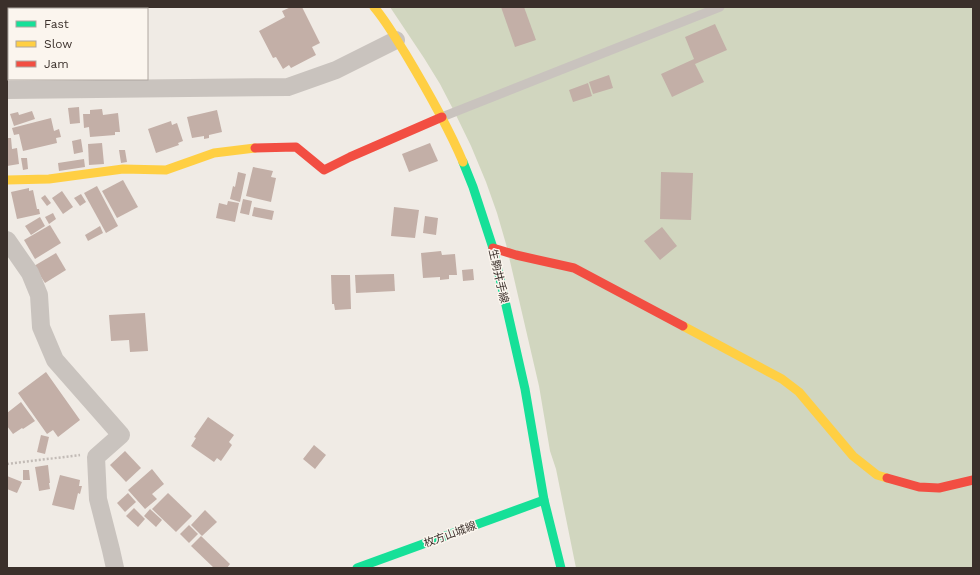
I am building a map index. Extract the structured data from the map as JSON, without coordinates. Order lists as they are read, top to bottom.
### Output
{
  "streets": {
    "street": ["生駒井手線", "枚方山城線"]
  },
  "crossings": [
    ["生駒井手線", "枚方山城線"]
  ],
  "legend": ["Fast", "Slow", "Jam"]
}
